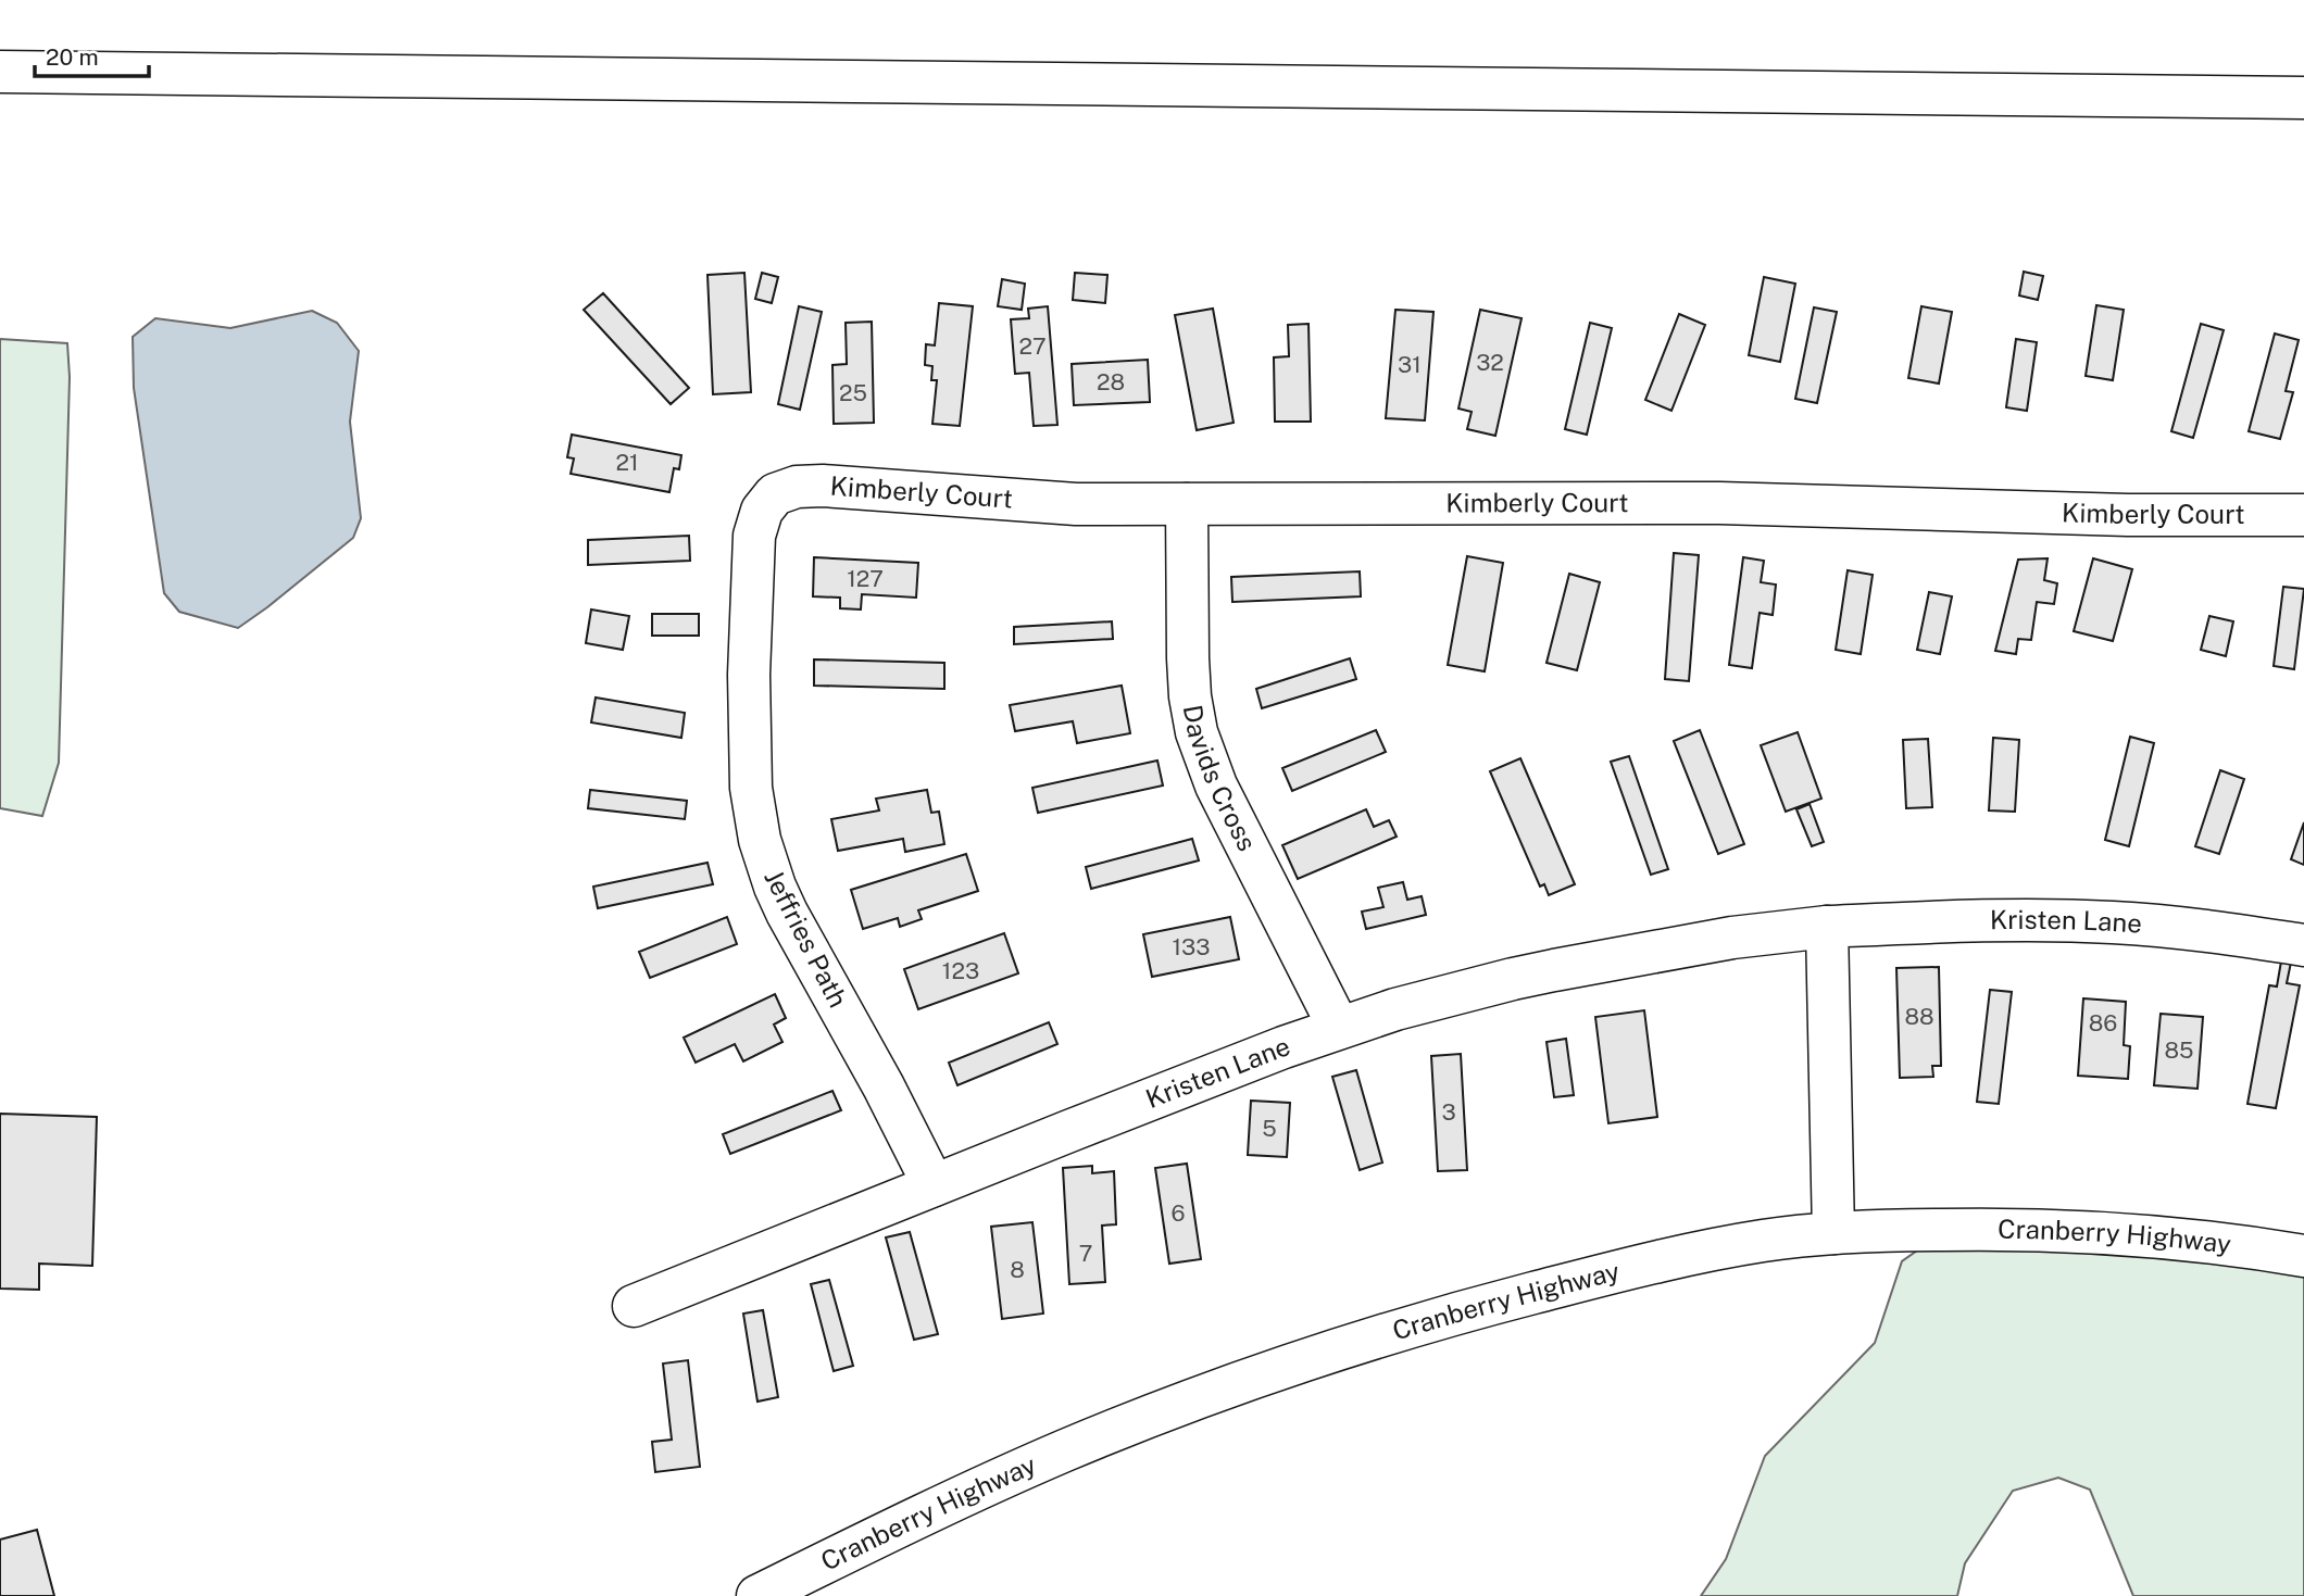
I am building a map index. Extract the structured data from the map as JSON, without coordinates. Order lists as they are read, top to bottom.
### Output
{
  "streets": {
    "main road": [
      "Kimberly Court",
      "Davids Cross",
      "Kristen Lane",
      "Jeffries Path",
      "Cranberry Highway"
    ]
  },
  "crossings": [
    ["Kimberly Court", "Davids Cross"],
    ["Kimberly Court", "Jeffries Path"],
    ["Davids Cross", "Kristen Lane"],
    ["Kristen Lane", "Jeffries Path"]
  ],
  "house_numbers": [
    "27",
    "32",
    "31",
    "28",
    "25",
    "21",
    "127",
    "133",
    "123",
    "88",
    "86",
    "85",
    "3",
    "5",
    "6",
    "7",
    "8"
  ],
  "scale_bar": "20 m"
}
